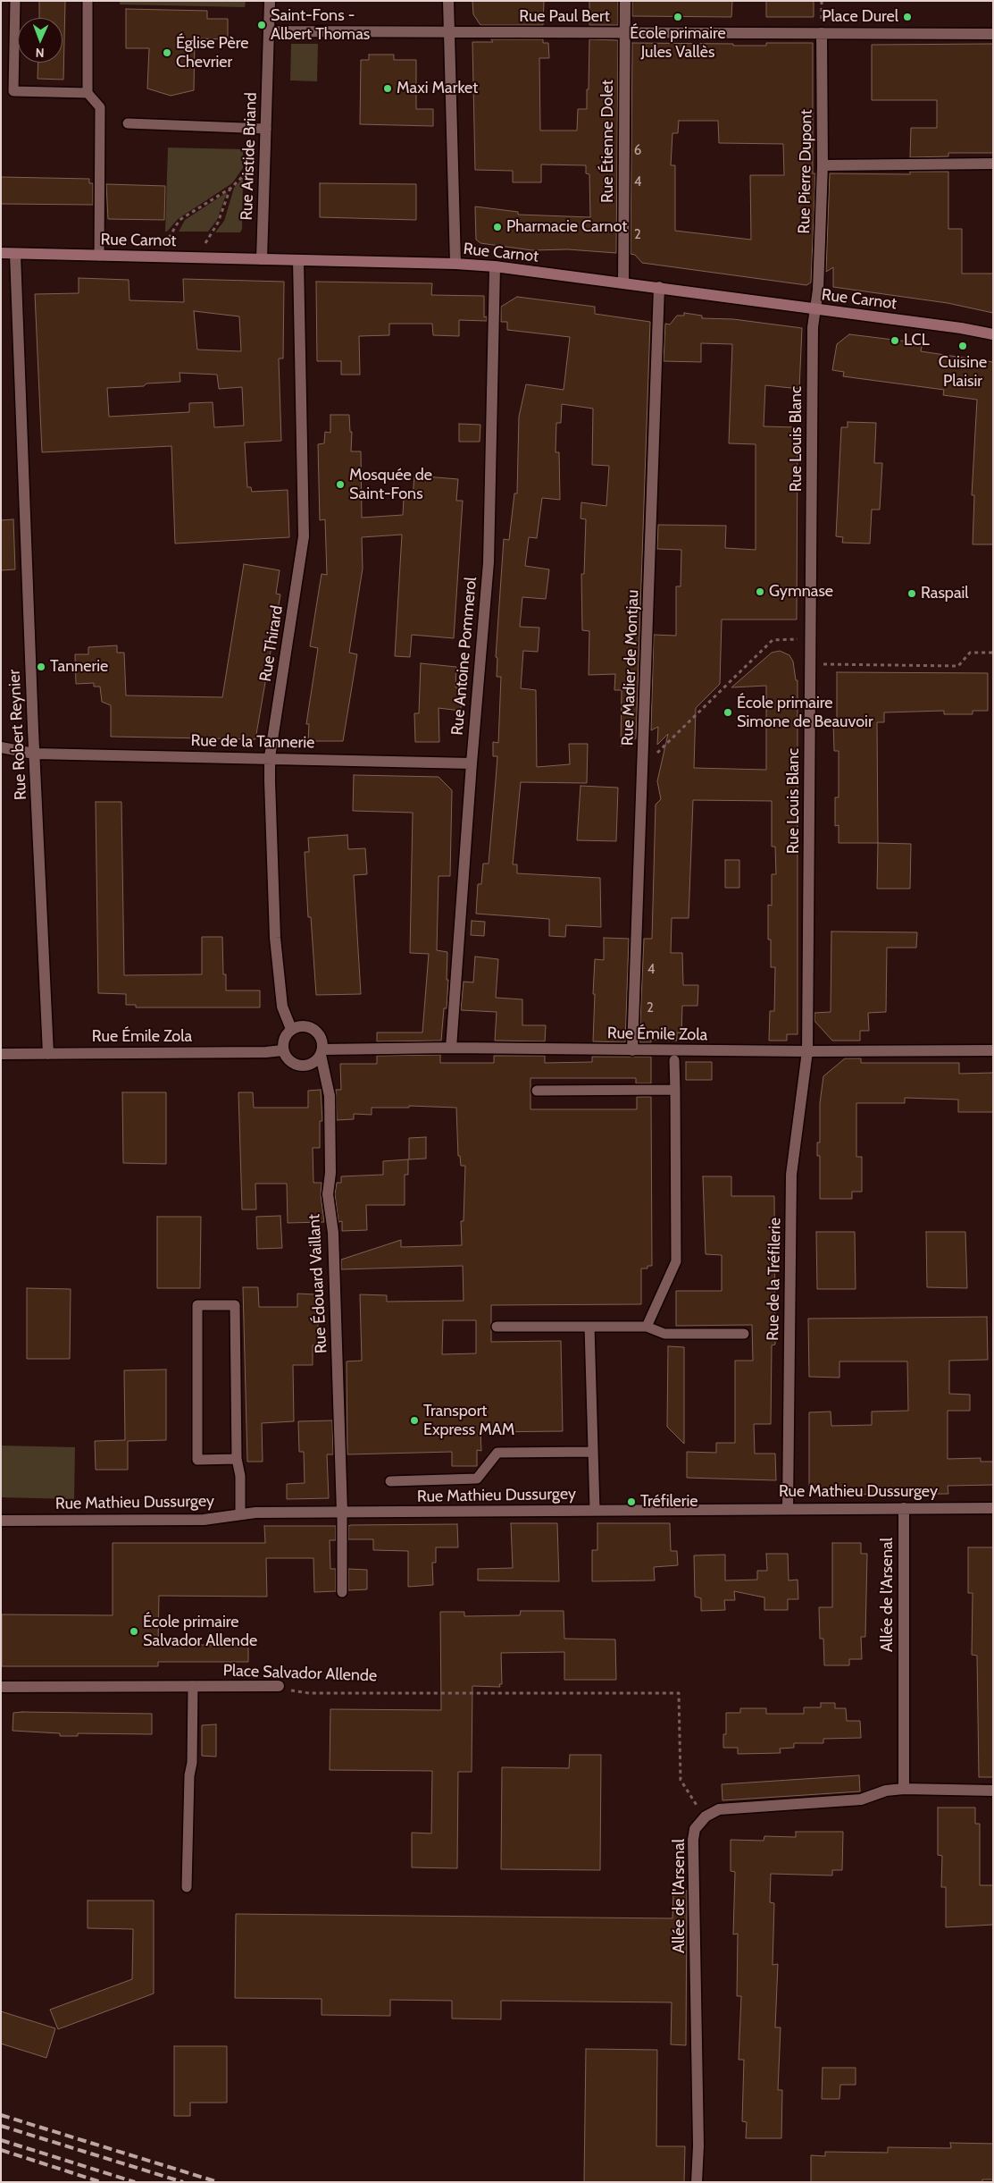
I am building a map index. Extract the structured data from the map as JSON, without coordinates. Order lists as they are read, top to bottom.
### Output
{
  "streets": {
    "main road": ["Rue Carnot"],
    "street": [
      "Rue Paul Bert",
      "Rue Étienne Dolet",
      "Rue Aristide Briand",
      "Rue Pierre Dupont",
      "Rue Louis Blanc",
      "Rue Thirard",
      "Rue Antoine Pommerol",
      "Rue Madier de Montjau",
      "Rue Robert Reynier",
      "Rue de la Tannerie",
      "Rue Émile Zola",
      "Rue de la Tréfilerie",
      "Rue Édouard Vaillant",
      "Rue Mathieu Dussurgey",
      "Allée de l'Arsenal",
      "Place Salvador Allende"
    ]
  },
  "crossings": [
    ["Rue Paul Bert", "Rue Étienne Dolet"],
    ["Rue Paul Bert", "Rue Aristide Briand"],
    ["Rue Paul Bert", "Rue Pierre Dupont"],
    ["Rue Étienne Dolet", "Rue Carnot"],
    ["Rue Aristide Briand", "Rue Carnot"],
    ["Rue Pierre Dupont", "Rue Carnot"],
    ["Rue Pierre Dupont", "Rue Louis Blanc"],
    ["Rue Carnot", "Rue Louis Blanc"],
    ["Rue Carnot", "Rue Thirard"],
    ["Rue Carnot", "Rue Antoine Pommerol"],
    ["Rue Carnot", "Rue Madier de Montjau"],
    ["Rue Carnot", "Rue Robert Reynier"],
    ["Rue Louis Blanc", "Rue Émile Zola"],
    ["Rue Louis Blanc", "Rue de la Tréfilerie"],
    ["Rue Thirard", "Rue de la Tannerie"],
    ["Rue Thirard", "Rue Émile Zola"],
    ["Rue Thirard", "Rue Édouard Vaillant"],
    ["Rue Antoine Pommerol", "Rue de la Tannerie"],
    ["Rue Antoine Pommerol", "Rue Émile Zola"],
    ["Rue Madier de Montjau", "Rue Émile Zola"],
    ["Rue Robert Reynier", "Rue de la Tannerie"],
    ["Rue Robert Reynier", "Rue Émile Zola"],
    ["Rue Émile Zola", "Rue de la Tréfilerie"],
    ["Rue Émile Zola", "Rue Édouard Vaillant"],
    ["Rue de la Tréfilerie", "Rue Mathieu Dussurgey"],
    ["Rue Édouard Vaillant", "Rue Mathieu Dussurgey"],
    ["Rue Mathieu Dussurgey", "Allée de l'Arsenal"]
  ],
  "places": [
    "École primaire Jules Vallès",
    "Place Durel",
    "Saint-Fons - Albert Thomas",
    "Église Père Chevrier",
    "Maxi Market",
    "Pharmacie Carnot",
    "LCL",
    "Cuisine Plaisir",
    "Mosquée de Saint-Fons",
    "Gymnase",
    "Raspail",
    "Tannerie",
    "École primaire Simone de Beauvoir",
    "Transport Express MAM",
    "Tréfilerie",
    "École primaire Salvador Allende"
  ],
  "house_numbers": [
    "6",
    "4",
    "2",
    "4",
    "2"
  ],
  "north": "bottom"
}
